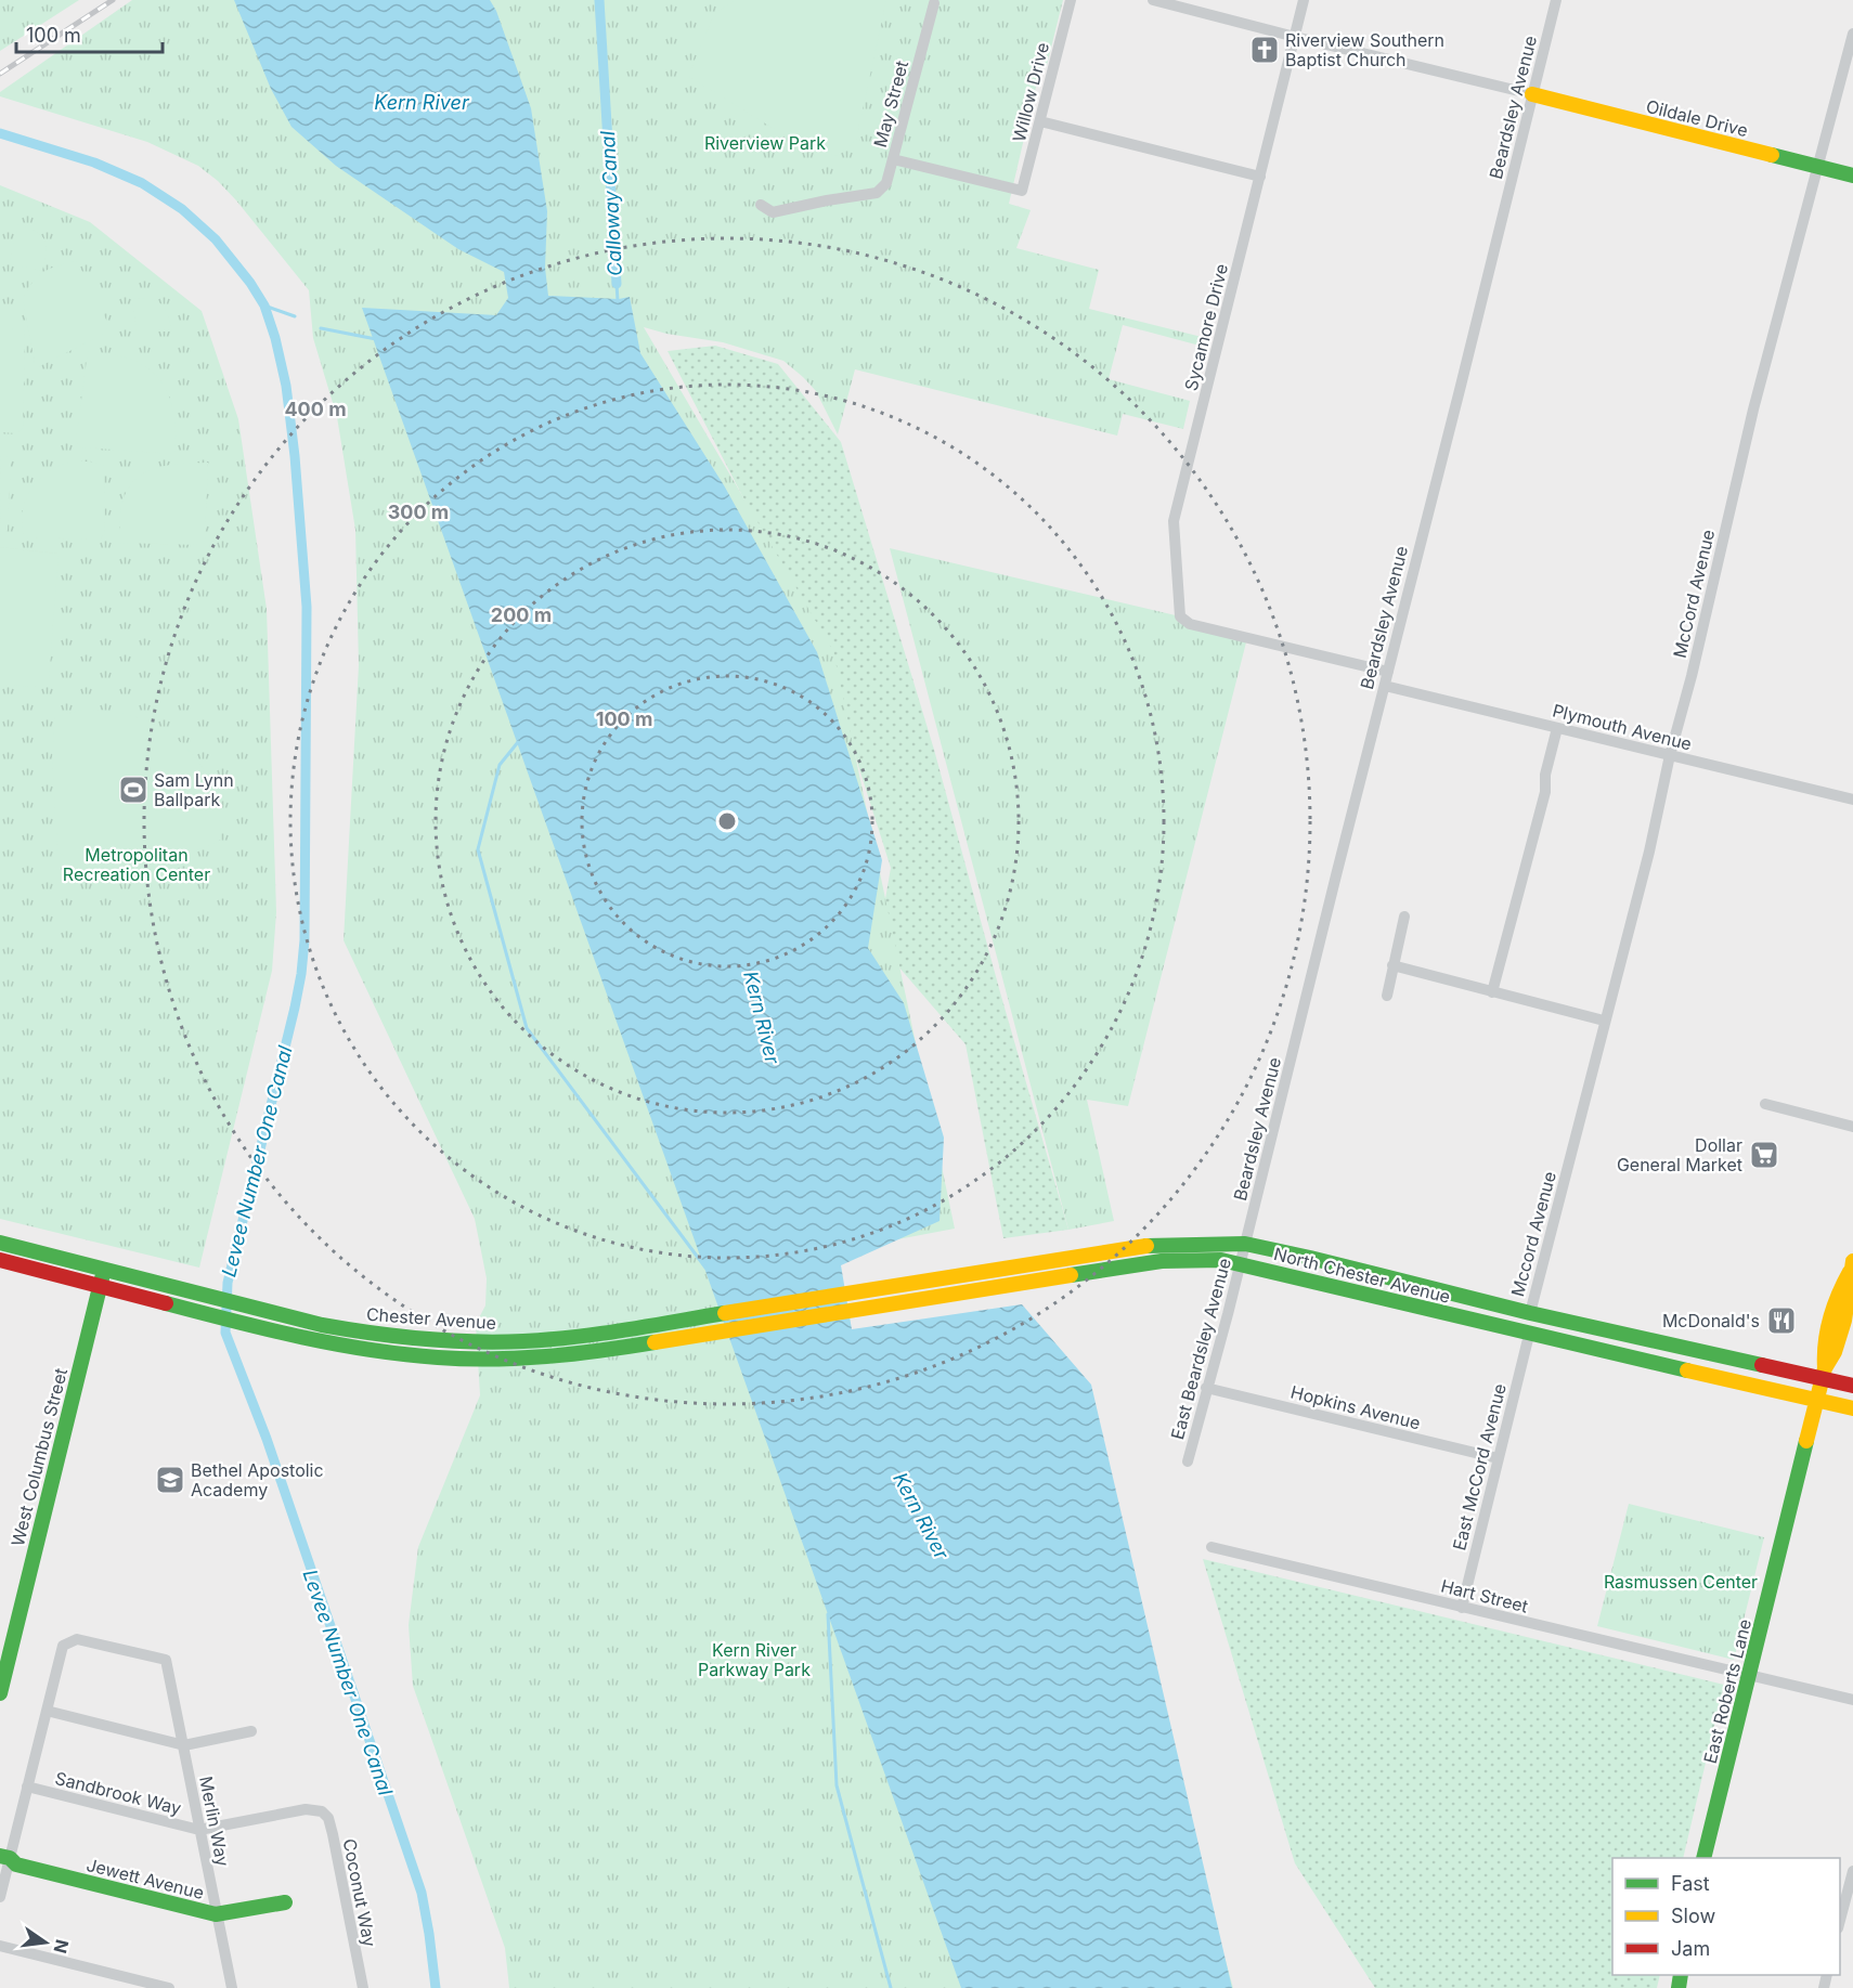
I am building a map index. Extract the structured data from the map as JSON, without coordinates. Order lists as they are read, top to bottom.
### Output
{
  "streets": {
    "main road": [
      "Oildale Drive",
      "North Chester Avenue",
      "Chester Avenue",
      "West Columbus Street",
      "East Roberts Lane",
      "Jewett Avenue"
    ],
    "street": [
      "Willow Drive",
      "May Street",
      "Beardsley Avenue",
      "Sycamore Drive",
      "McCord Avenue",
      "Plymouth Avenue",
      "Mccord Avenue",
      "East Beardsley Avenue",
      "Hopkins Avenue",
      "East McCord Avenue",
      "Hart Street",
      "Sandbrook Way",
      "Merlin Way",
      "Coconut Way"
    ]
  },
  "crossings": [
    ["Willow Drive", "May Street"],
    ["Beardsley Avenue", "Oildale Drive"],
    ["Beardsley Avenue", "Sycamore Drive"],
    ["Beardsley Avenue", "Plymouth Avenue"],
    ["Beardsley Avenue", "North Chester Avenue"],
    ["Beardsley Avenue", "East Beardsley Avenue"],
    ["Oildale Drive", "McCord Avenue"],
    ["McCord Avenue", "Plymouth Avenue"],
    ["McCord Avenue", "Mccord Avenue"],
    ["Mccord Avenue", "North Chester Avenue"],
    ["North Chester Avenue", "Chester Avenue"],
    ["North Chester Avenue", "East Beardsley Avenue"],
    ["North Chester Avenue", "East McCord Avenue"],
    ["North Chester Avenue", "East Roberts Lane"],
    ["Chester Avenue", "West Columbus Street"],
    ["East Beardsley Avenue", "Hopkins Avenue"],
    ["Hopkins Avenue", "East McCord Avenue"],
    ["East McCord Avenue", "Hart Street"],
    ["Hart Street", "East Roberts Lane"],
    ["Sandbrook Way", "Merlin Way"],
    ["Sandbrook Way", "Coconut Way"],
    ["Merlin Way", "Jewett Avenue"]
  ],
  "water": ["Kern River", "Calloway Canal", "Levee Number One Canal"],
  "parks": [
    "Riverview Park",
    "Metropolitan Recreation Center",
    "Rasmussen Center",
    "Kern River Parkway Park"
  ],
  "places": {
    "church": ["Riverview Southern Baptist Church"],
    "sports": ["Sam Lynn Ballpark"],
    "supermarket": ["Dollar General Market"],
    "restaurant": ["McDonald's"],
    "school or university": ["Bethel Apostolic Academy"]
  },
  "legend": ["Fast", "Slow", "Jam"],
  "scale_bar": "100 m",
  "north": "right",
  "rings": [
    "400 m",
    "300 m",
    "200 m",
    "100 m"
  ]
}
